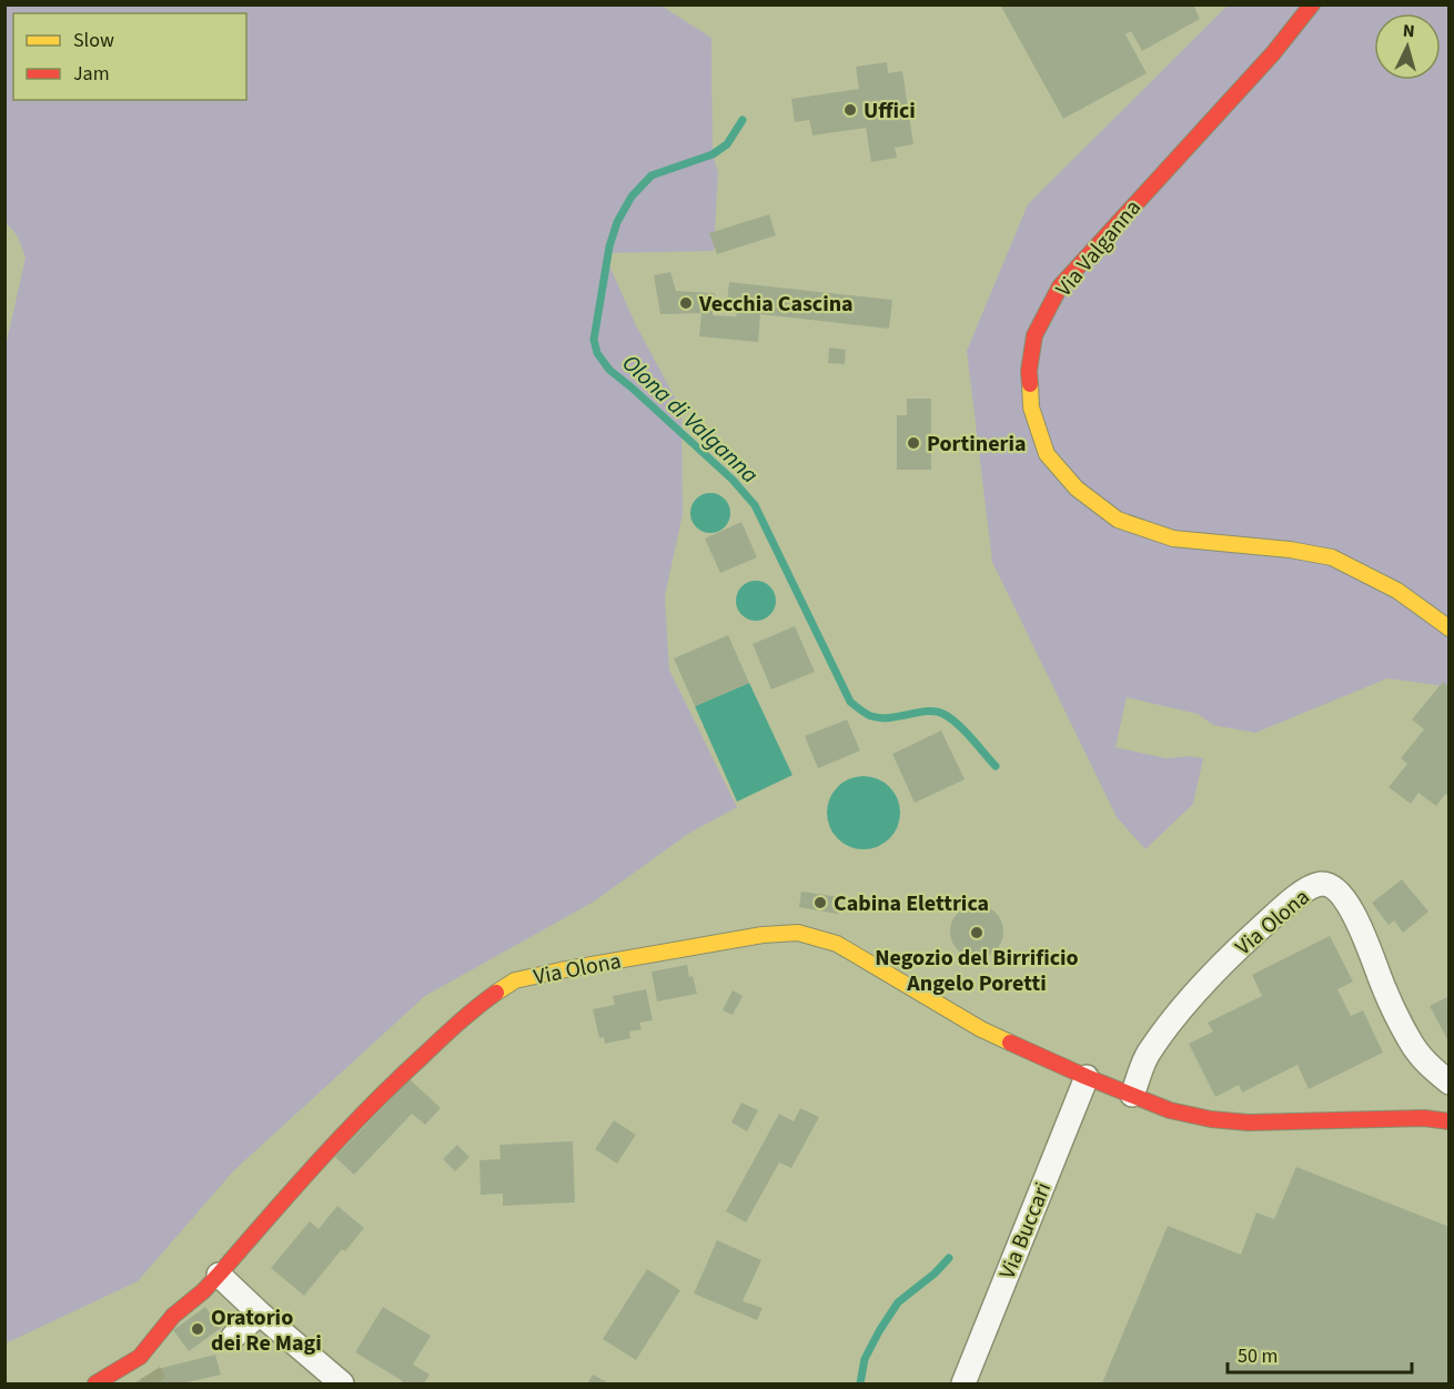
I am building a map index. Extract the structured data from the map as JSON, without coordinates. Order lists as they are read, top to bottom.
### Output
{
  "streets": {
    "street": ["Via Valganna", "Via Olona", "Via Buccari"]
  },
  "crossings": [
    ["Via Olona", "Via Buccari"]
  ],
  "water": ["Olona di Valganna"],
  "places": [
    "Uffici",
    "Vecchia Cascina",
    "Portineria",
    "Cabina Elettrica",
    "Negozio del Birrificio Angelo Poretti",
    "Oratorio dei Re Magi"
  ],
  "legend": ["Slow", "Jam"],
  "scale_bar": "50 m",
  "north": "top"
}
